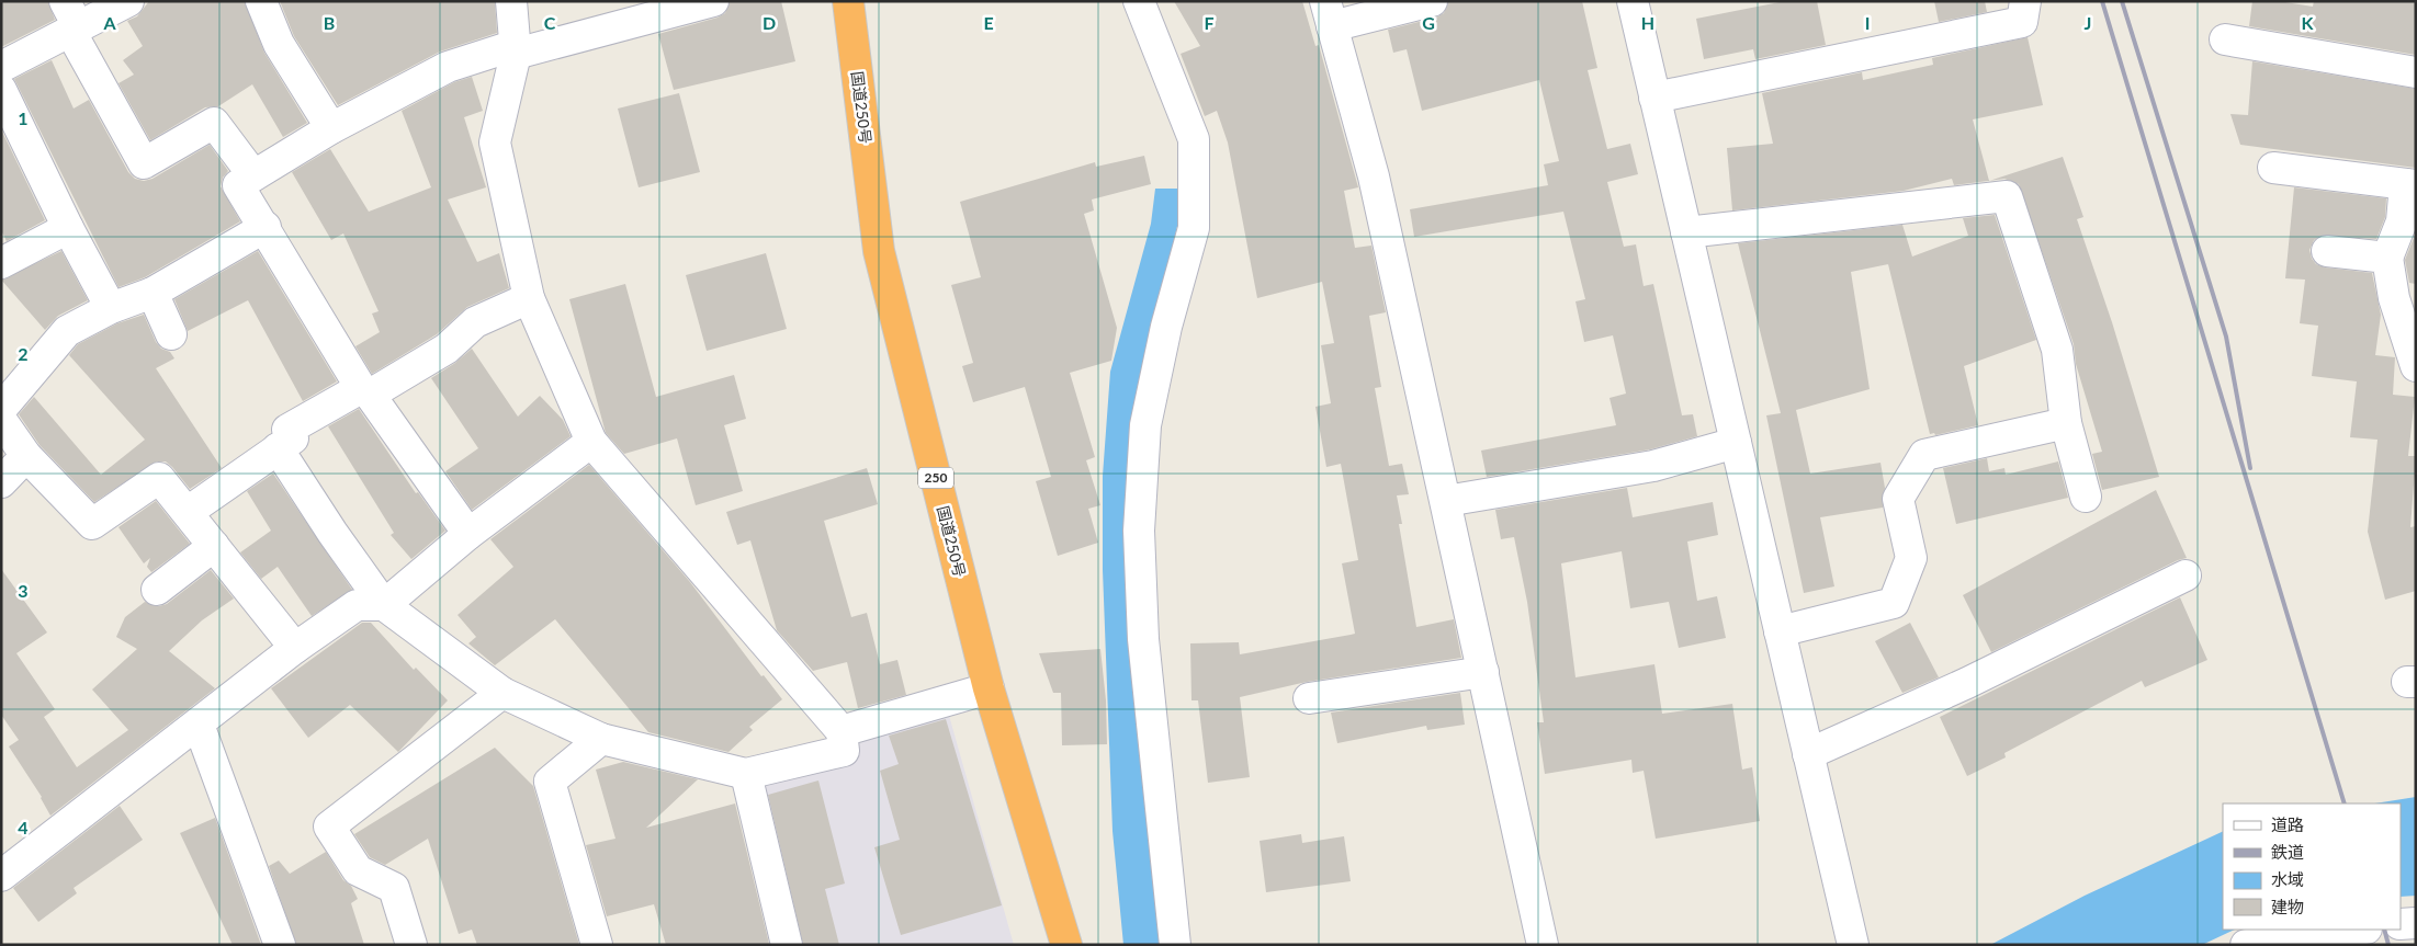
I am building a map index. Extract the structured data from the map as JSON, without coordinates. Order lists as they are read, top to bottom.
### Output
{
  "streets": {
    "highway": ["国道250号", "250"]
  },
  "legend": [
    "道路",
    "鉄道",
    "水域",
    "建物"
  ],
  "grid": {
    "columns": [
      "A",
      "B",
      "C",
      "D",
      "E",
      "F",
      "G",
      "H",
      "I",
      "J",
      "K"
    ],
    "rows": [
      "1",
      "2",
      "3",
      "4"
    ]
  }
}
